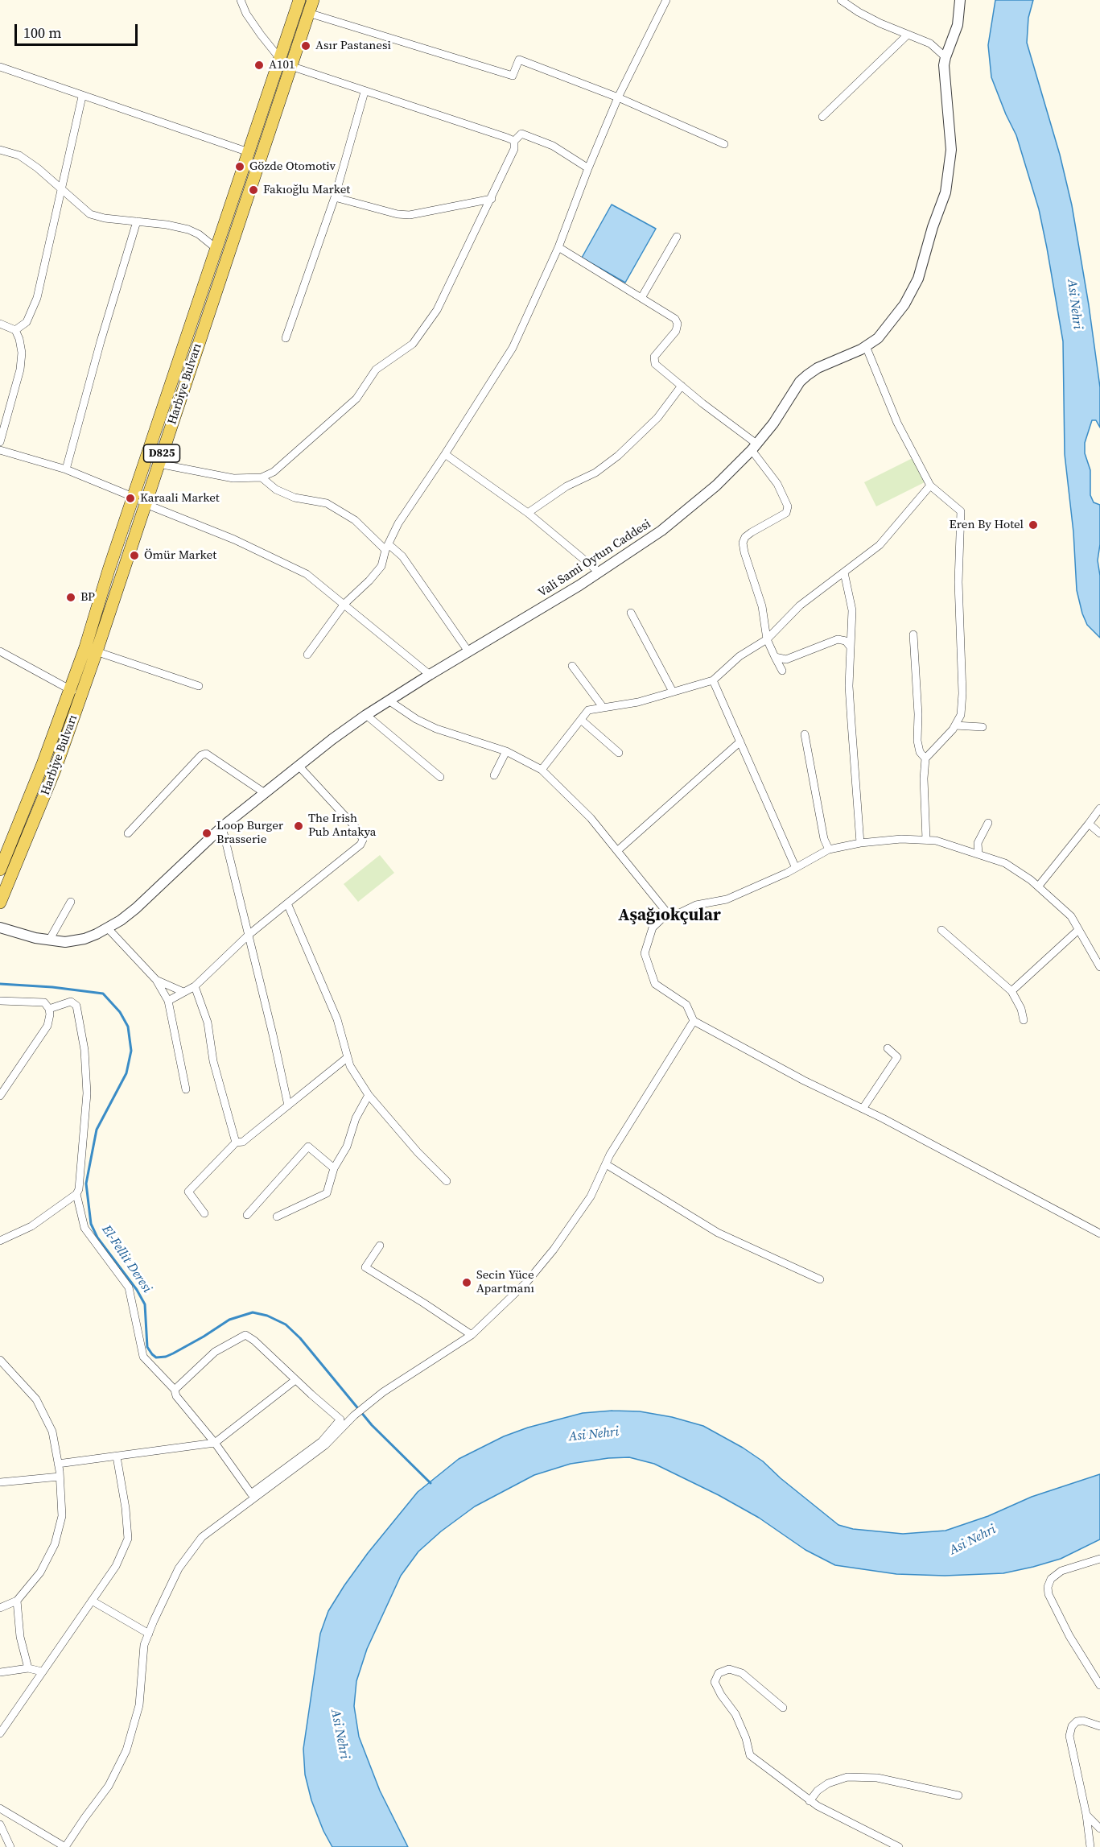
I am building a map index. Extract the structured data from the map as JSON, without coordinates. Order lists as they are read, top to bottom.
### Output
{
  "streets": {
    "main road": ["Harbiye Bulvarı", "D825"],
    "street": ["Vali Sami Oytun Caddesi"]
  },
  "districts": ["Aşağıokçular"],
  "water": ["Asi Nehri", "El-Fellit Deresi"],
  "places": [
    "Asır Pastanesi",
    "A101",
    "Gözde Otomotiv",
    "Fakıoğlu Market",
    "Karaali Market",
    "Eren By Hotel",
    "Ömür Market",
    "BP",
    "The Irish Pub Antakya",
    "Loop Burger Brasserie",
    "Secin Yüce Apartmanı"
  ],
  "scale_bar": "100 m"
}
